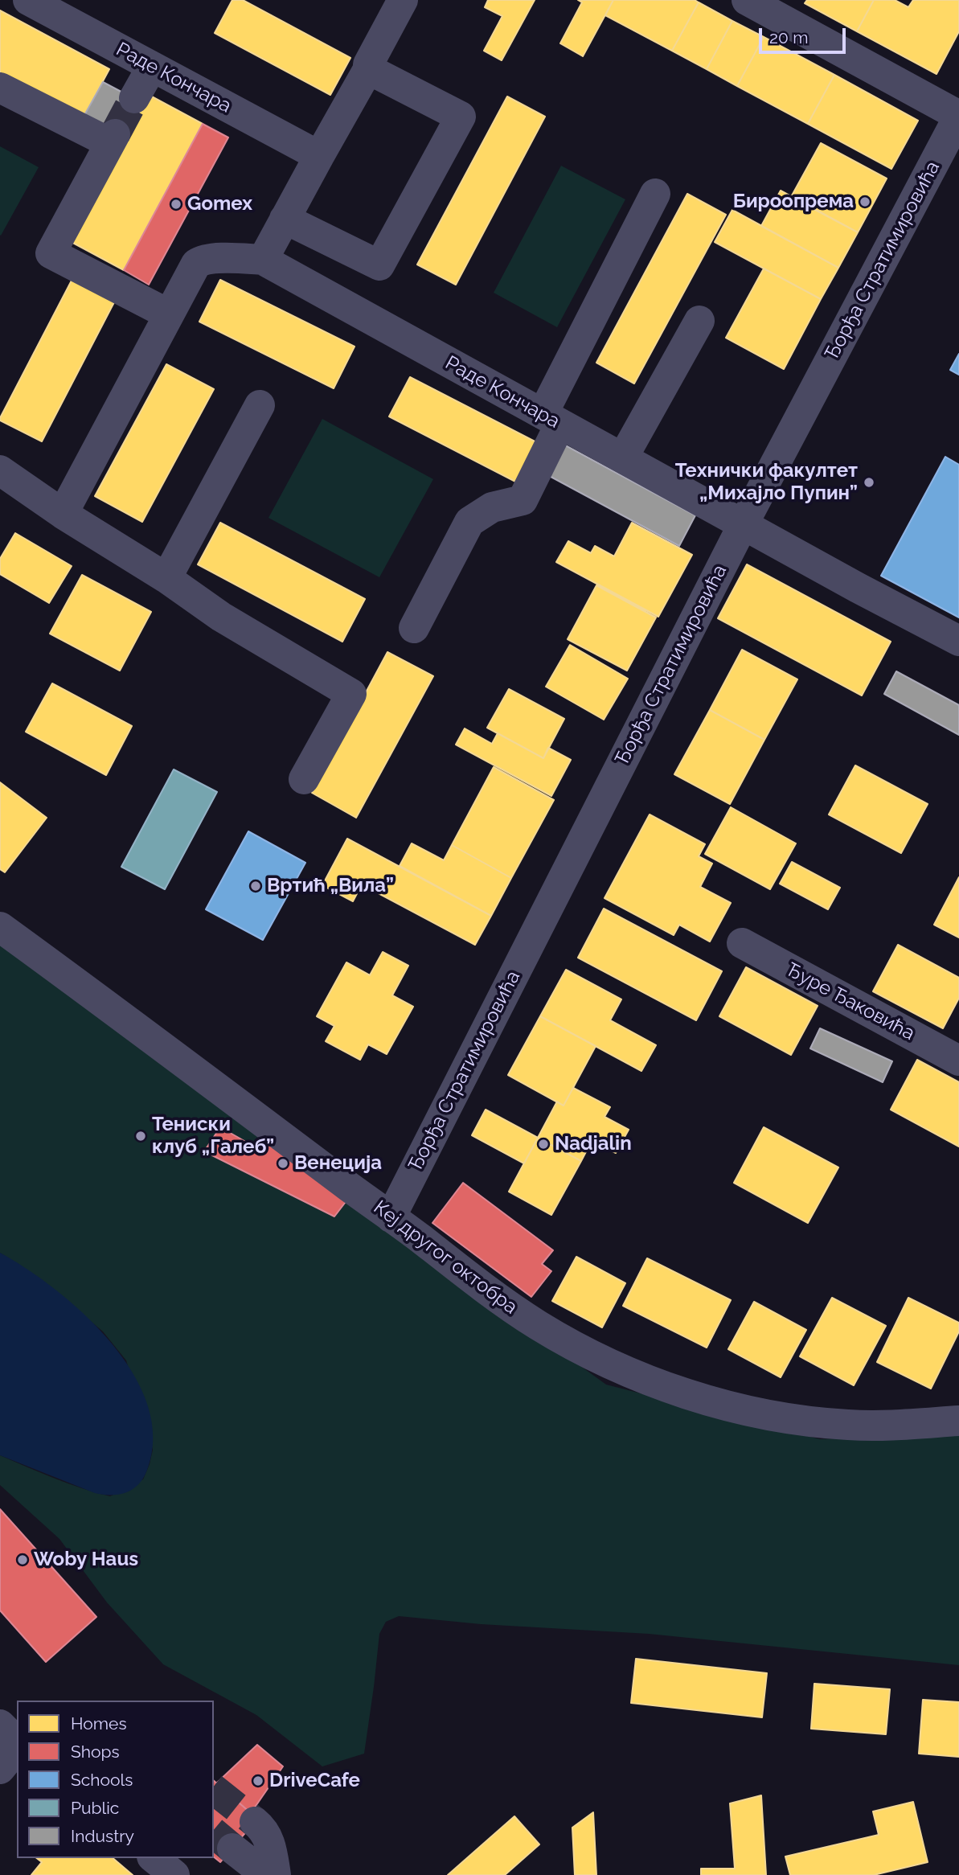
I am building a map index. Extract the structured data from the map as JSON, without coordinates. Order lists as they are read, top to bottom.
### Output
{
  "streets": {
    "street": [
      "Раде Кончара",
      "Ђорђа Стратимировића",
      "Ђуре Ђаковића",
      "Кеј другог октобра"
    ]
  },
  "crossings": [
    ["Раде Кончара", "Ђорђа Стратимировића"],
    ["Ђорђа Стратимировића", "Кеј другог октобра"]
  ],
  "places": [
    "Бироопрема",
    "Gomex",
    "Технички факултет „Михајло Пупин”",
    "Вртић „Вила”",
    "Тениски клуб „Галеб”",
    "Nadjalin",
    "Венеција",
    "Woby Haus",
    "DriveCafe"
  ],
  "legend": [
    "Homes",
    "Shops",
    "Schools",
    "Public",
    "Industry"
  ],
  "scale_bar": "20 m"
}
